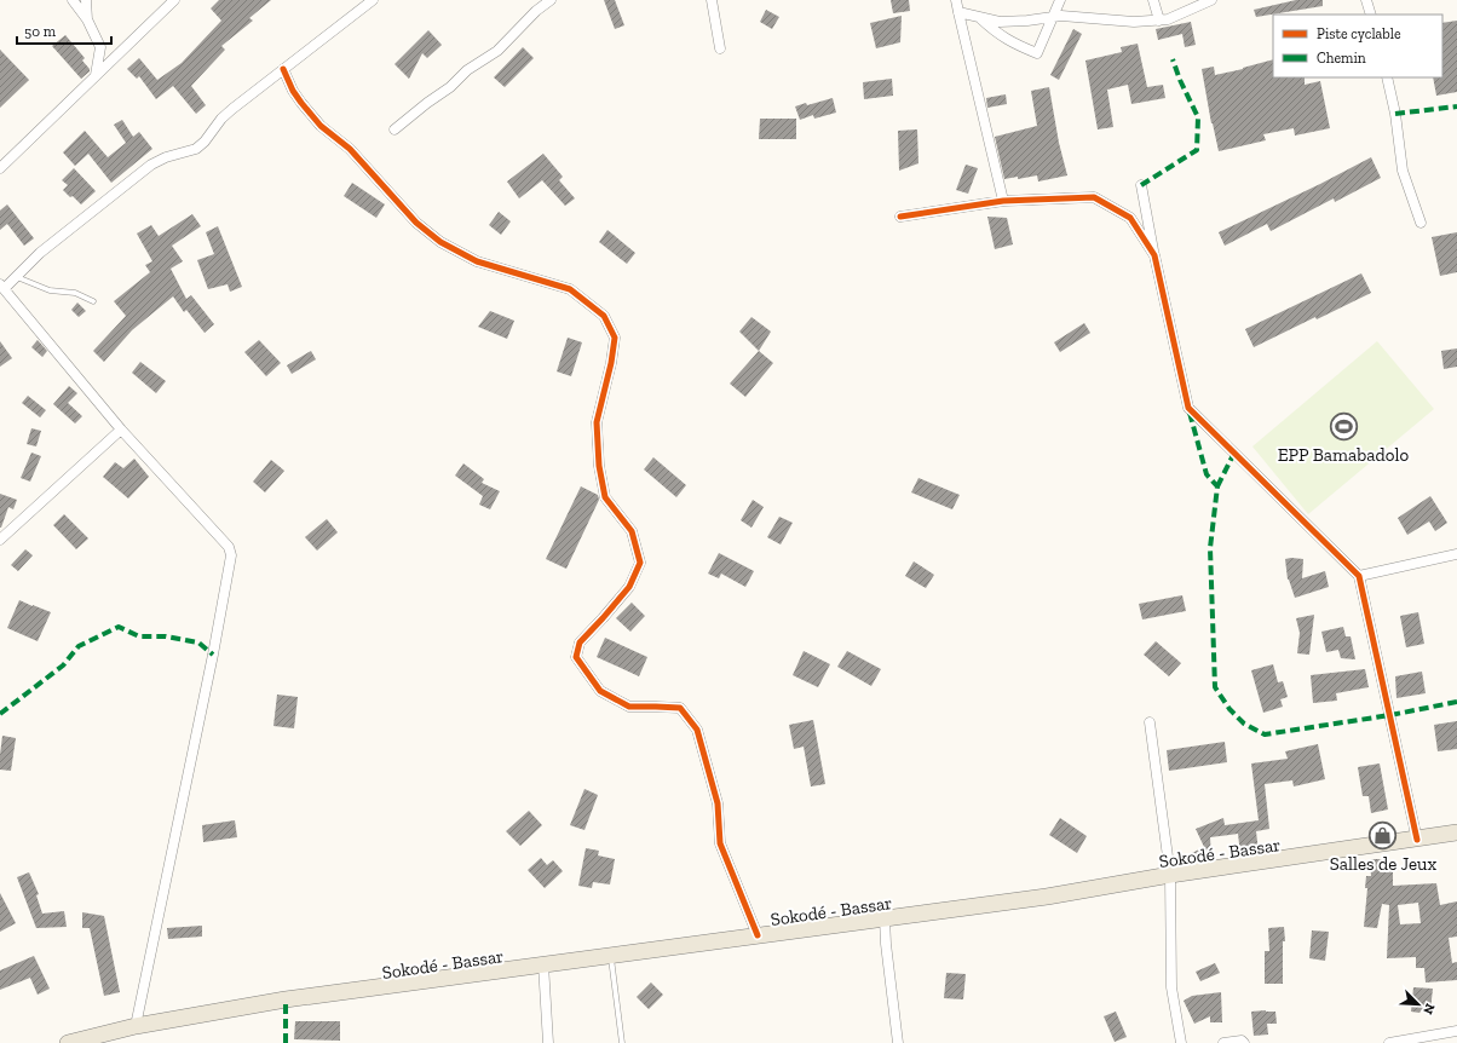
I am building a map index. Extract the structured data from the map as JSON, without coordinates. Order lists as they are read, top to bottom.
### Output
{
  "streets": {
    "main road": ["Sokodé - Bassar"]
  },
  "places": {
    "sports": ["EPP Bamabadolo"],
    "shop": ["Salles de Jeux"]
  },
  "legend": ["Piste cyclable", "Chemin"],
  "scale_bar": "50 m",
  "north": "bottom right"
}
